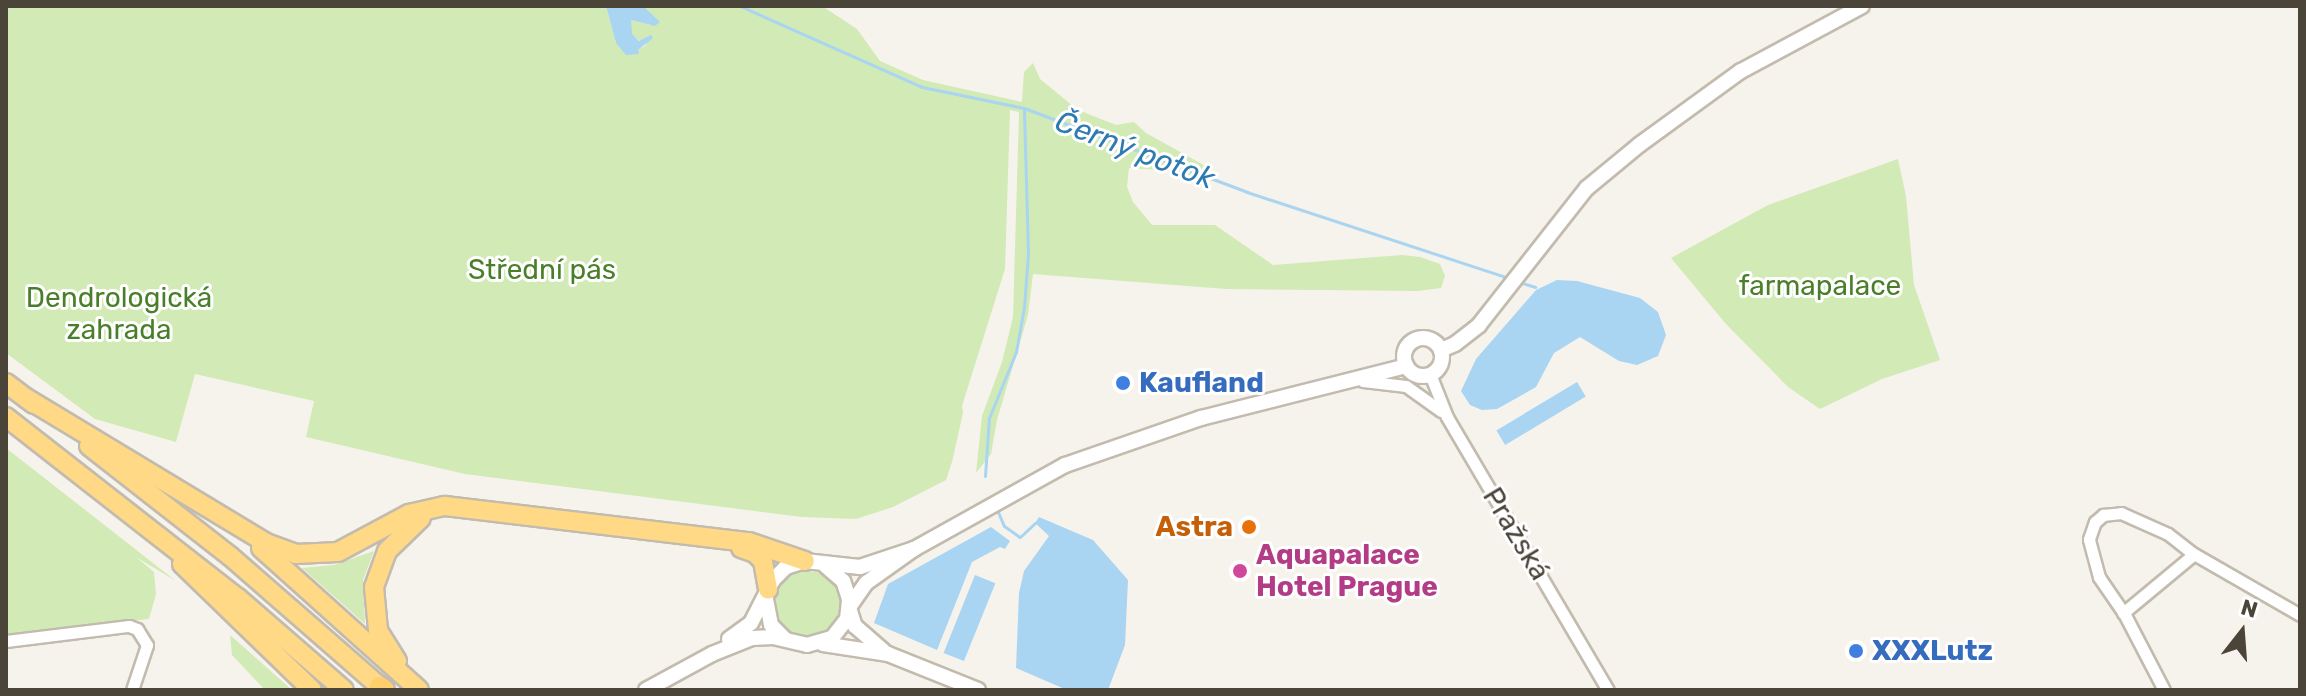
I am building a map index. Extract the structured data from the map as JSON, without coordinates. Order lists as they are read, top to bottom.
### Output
{
  "streets": {
    "street": ["Pražská"]
  },
  "water": ["Černý potok"],
  "parks": ["Střední pás", "farmapalace", "Dendrologická zahrada"],
  "places": [
    "Kaufland",
    "Astra",
    "Aquapalace Hotel Prague",
    "XXXLutz"
  ],
  "north": "top"
}
